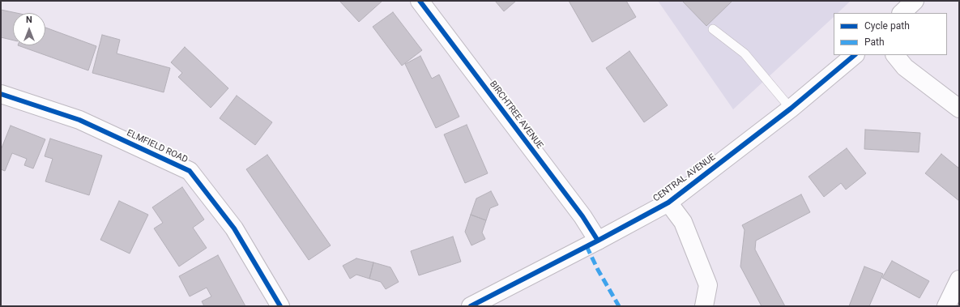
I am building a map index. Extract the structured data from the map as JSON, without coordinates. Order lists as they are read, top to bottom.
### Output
{
  "streets": {
    "street": ["BIRCHTREE AVENUE", "ELMFIELD ROAD", "CENTRAL AVENUE"]
  },
  "crossings": [
    ["BIRCHTREE AVENUE", "CENTRAL AVENUE"]
  ],
  "legend": ["Cycle path", "Path"],
  "north": "top"
}
